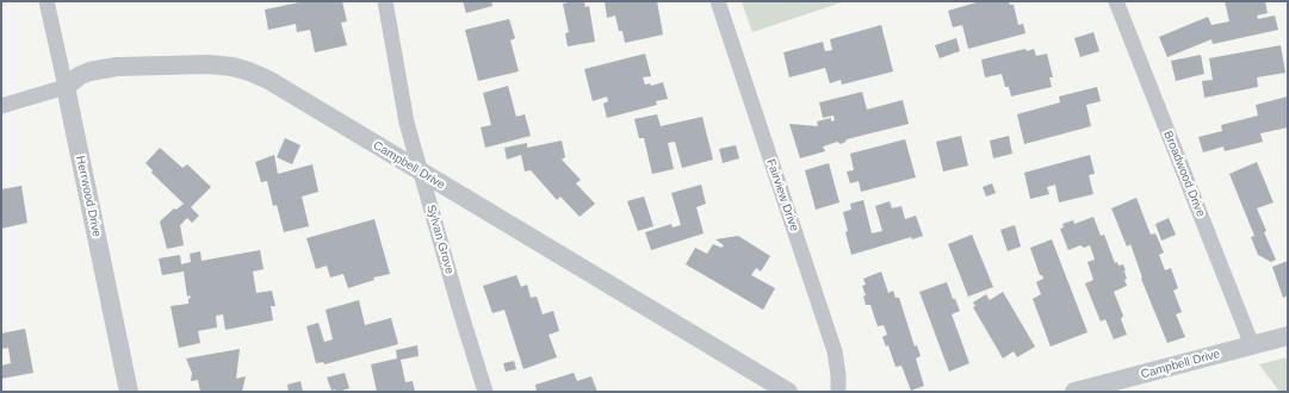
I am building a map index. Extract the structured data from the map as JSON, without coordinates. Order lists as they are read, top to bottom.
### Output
{
  "streets": {
    "street": [
      "Campbell Drive",
      "Broadwood Drive",
      "Fairview Drive",
      "Herrwood Drive",
      "Sylvan Grove"
    ]
  },
  "crossings": [
    ["Campbell Drive", "Broadwood Drive"],
    ["Campbell Drive", "Herrwood Drive"],
    ["Campbell Drive", "Sylvan Grove"]
  ]
}
